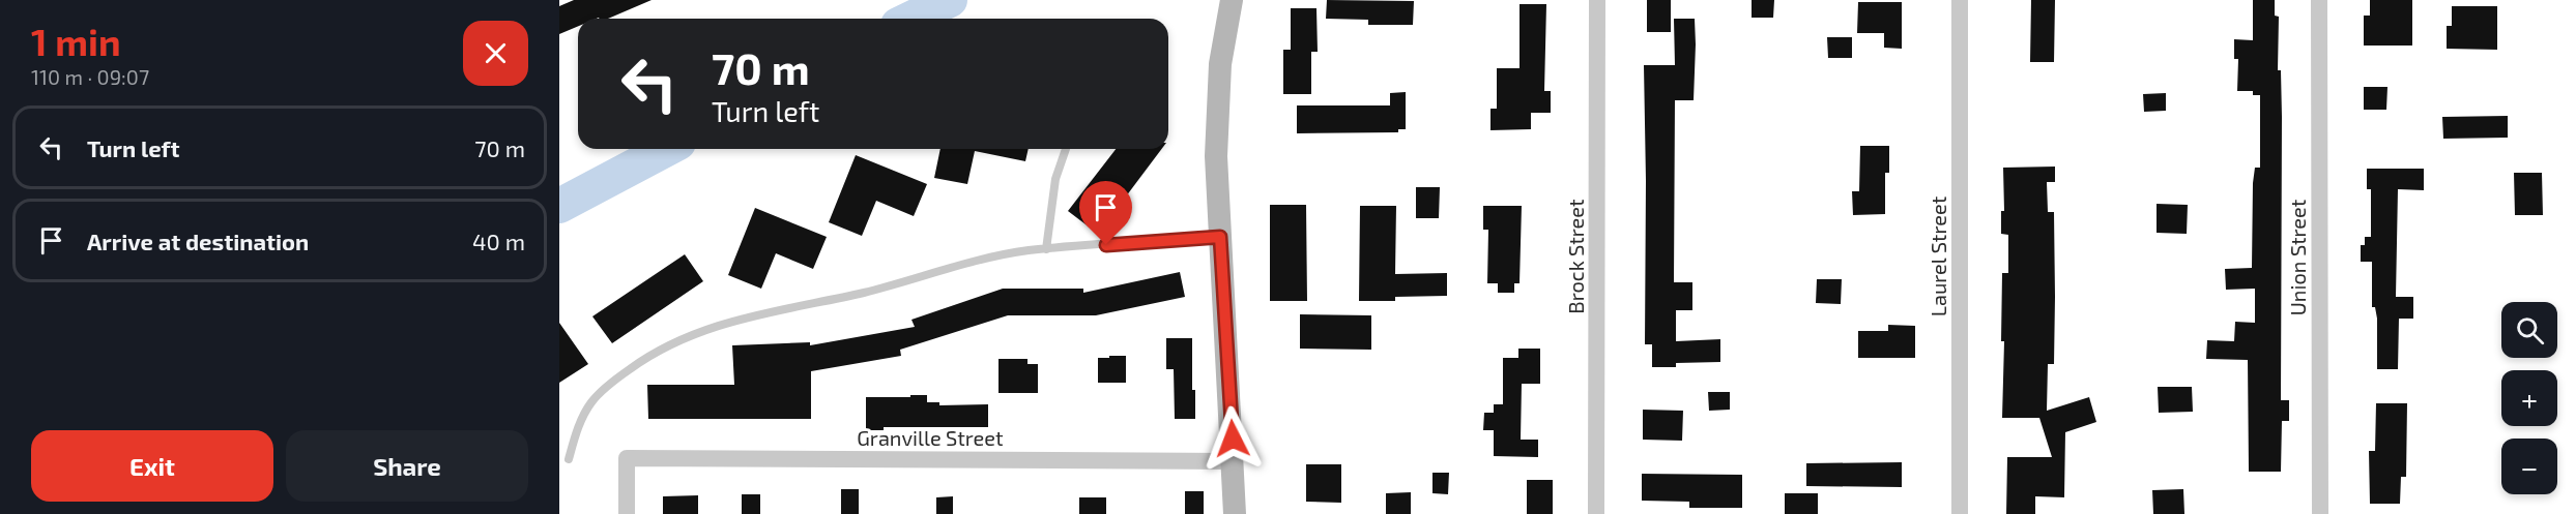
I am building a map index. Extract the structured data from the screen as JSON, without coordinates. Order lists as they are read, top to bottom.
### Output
{
  "streets": {
    "street": [
      "Brock Street",
      "Laurel Street",
      "Union Street",
      "Granville Street"
    ]
  },
  "page": {
    "heading": ["1 min", "110 m · 09:07"],
    "turn": ["70 m", "Turn left"],
    "list": [
      {
        "name": "Turn left",
        "value": "70 m"
      },
      {
        "name": "Arrive at destination",
        "value": "40 m"
      }
    ],
    "map_buttons": ["+", "−"],
    "buttons": ["Exit", "Share"]
  }
}
